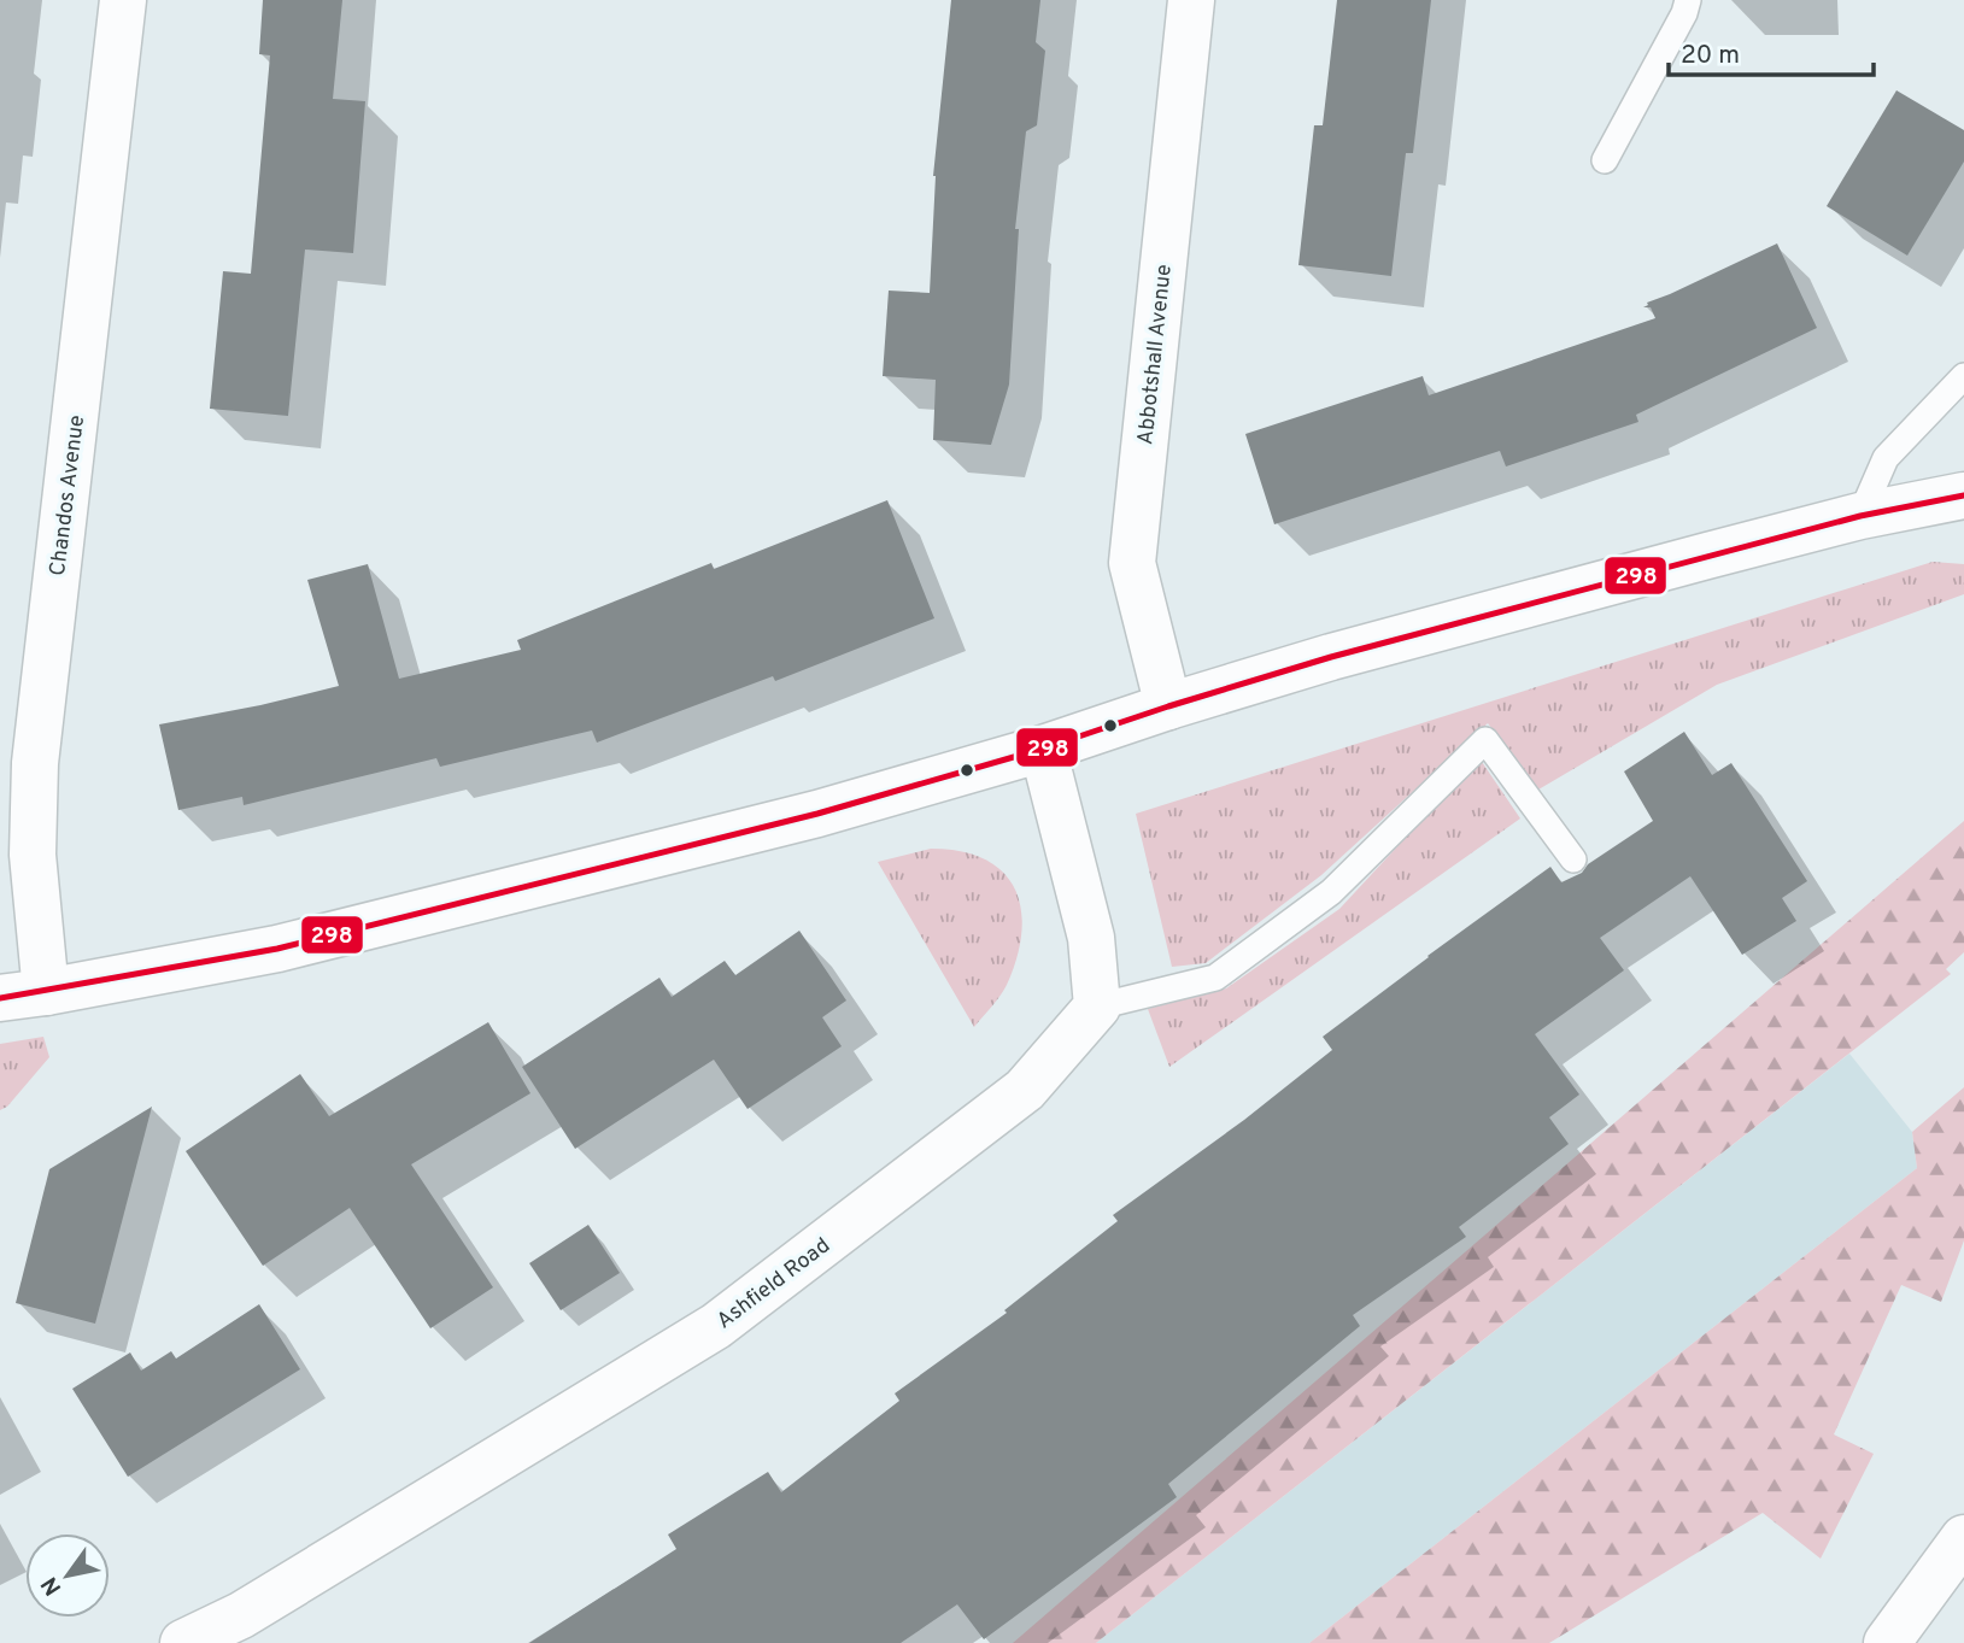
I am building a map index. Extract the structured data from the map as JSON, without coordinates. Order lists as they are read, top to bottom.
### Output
{
  "streets": {
    "street": ["Abbotshall Avenue", "Chandos Avenue", "Ashfield Road"]
  },
  "lines": ["transit line 298"],
  "scale_bar": "20 m",
  "north": "bottom left"
}
